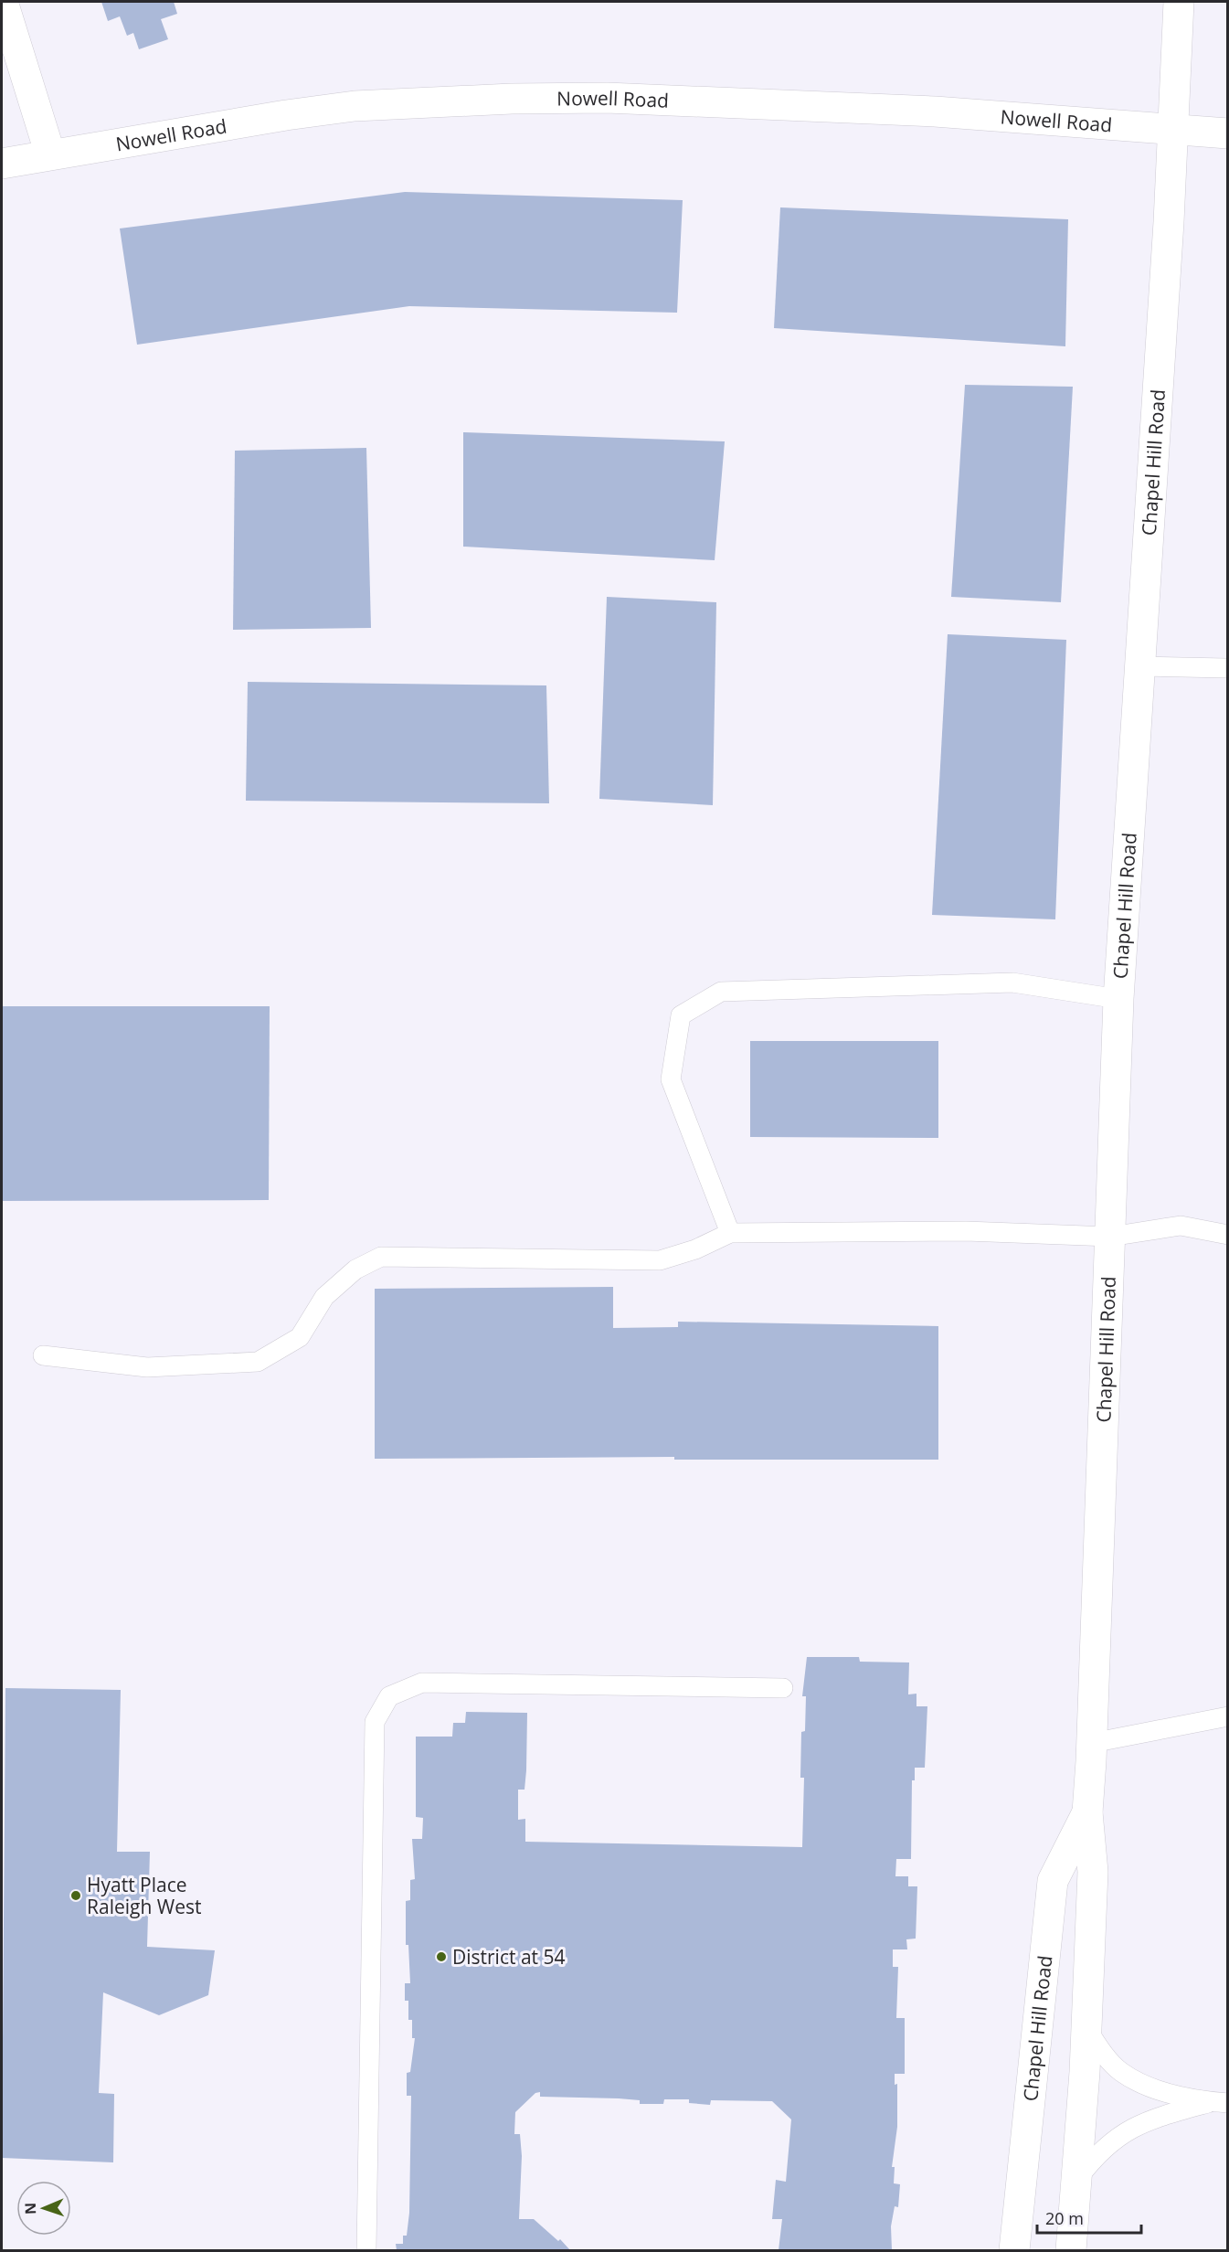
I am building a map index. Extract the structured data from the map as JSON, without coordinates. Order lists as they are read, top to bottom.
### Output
{
  "streets": {
    "main road": ["Nowell Road", "Chapel Hill Road"]
  },
  "crossings": [
    ["Nowell Road", "Chapel Hill Road"]
  ],
  "places": ["Hyatt Place Raleigh West", "District at 54"],
  "scale_bar": "20 m",
  "north": "left"
}
